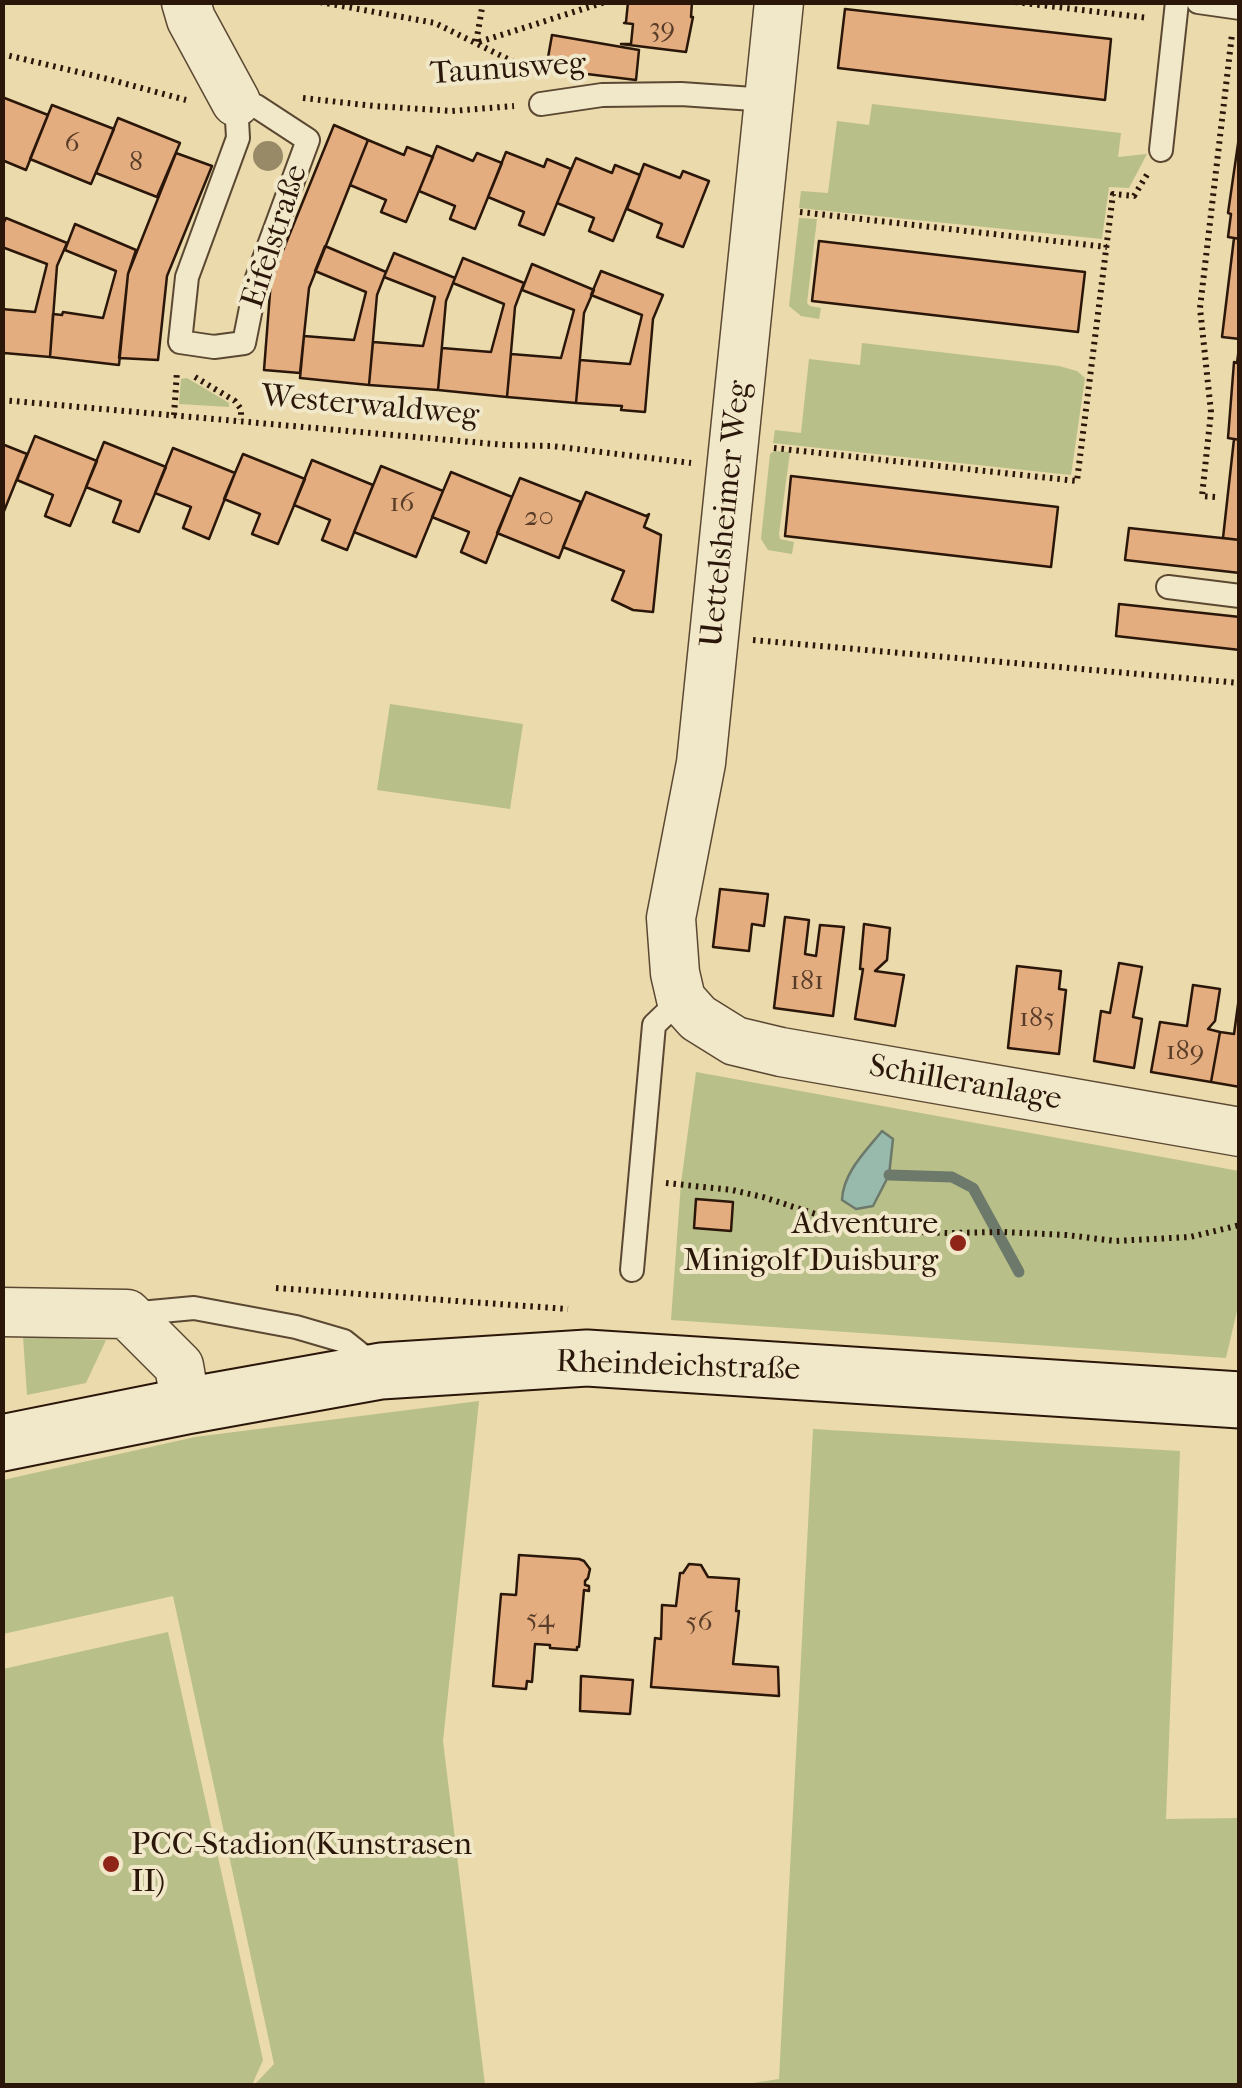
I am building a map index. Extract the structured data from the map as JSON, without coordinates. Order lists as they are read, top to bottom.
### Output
{
  "streets": {
    "main road": ["Rheindeichstraße"],
    "street": ["Eifelstraße", "Uettelsheimer Weg", "Schilleranlage"],
    "lane": ["Taunusweg"],
    "path": ["Westerwaldweg"]
  },
  "crossings": [
    ["Taunusweg", "Eifelstraße"],
    ["Taunusweg", "Uettelsheimer Weg"],
    ["Westerwaldweg", "Uettelsheimer Weg"],
    ["Uettelsheimer Weg", "Schilleranlage"]
  ],
  "places": ["Adventure Minigolf Duisburg", "PCC-Stadion(Kunstrasen II)"],
  "house_numbers": [
    "39",
    "6",
    "8",
    "16",
    "20",
    "181",
    "185",
    "189",
    "54",
    "56"
  ]
}
